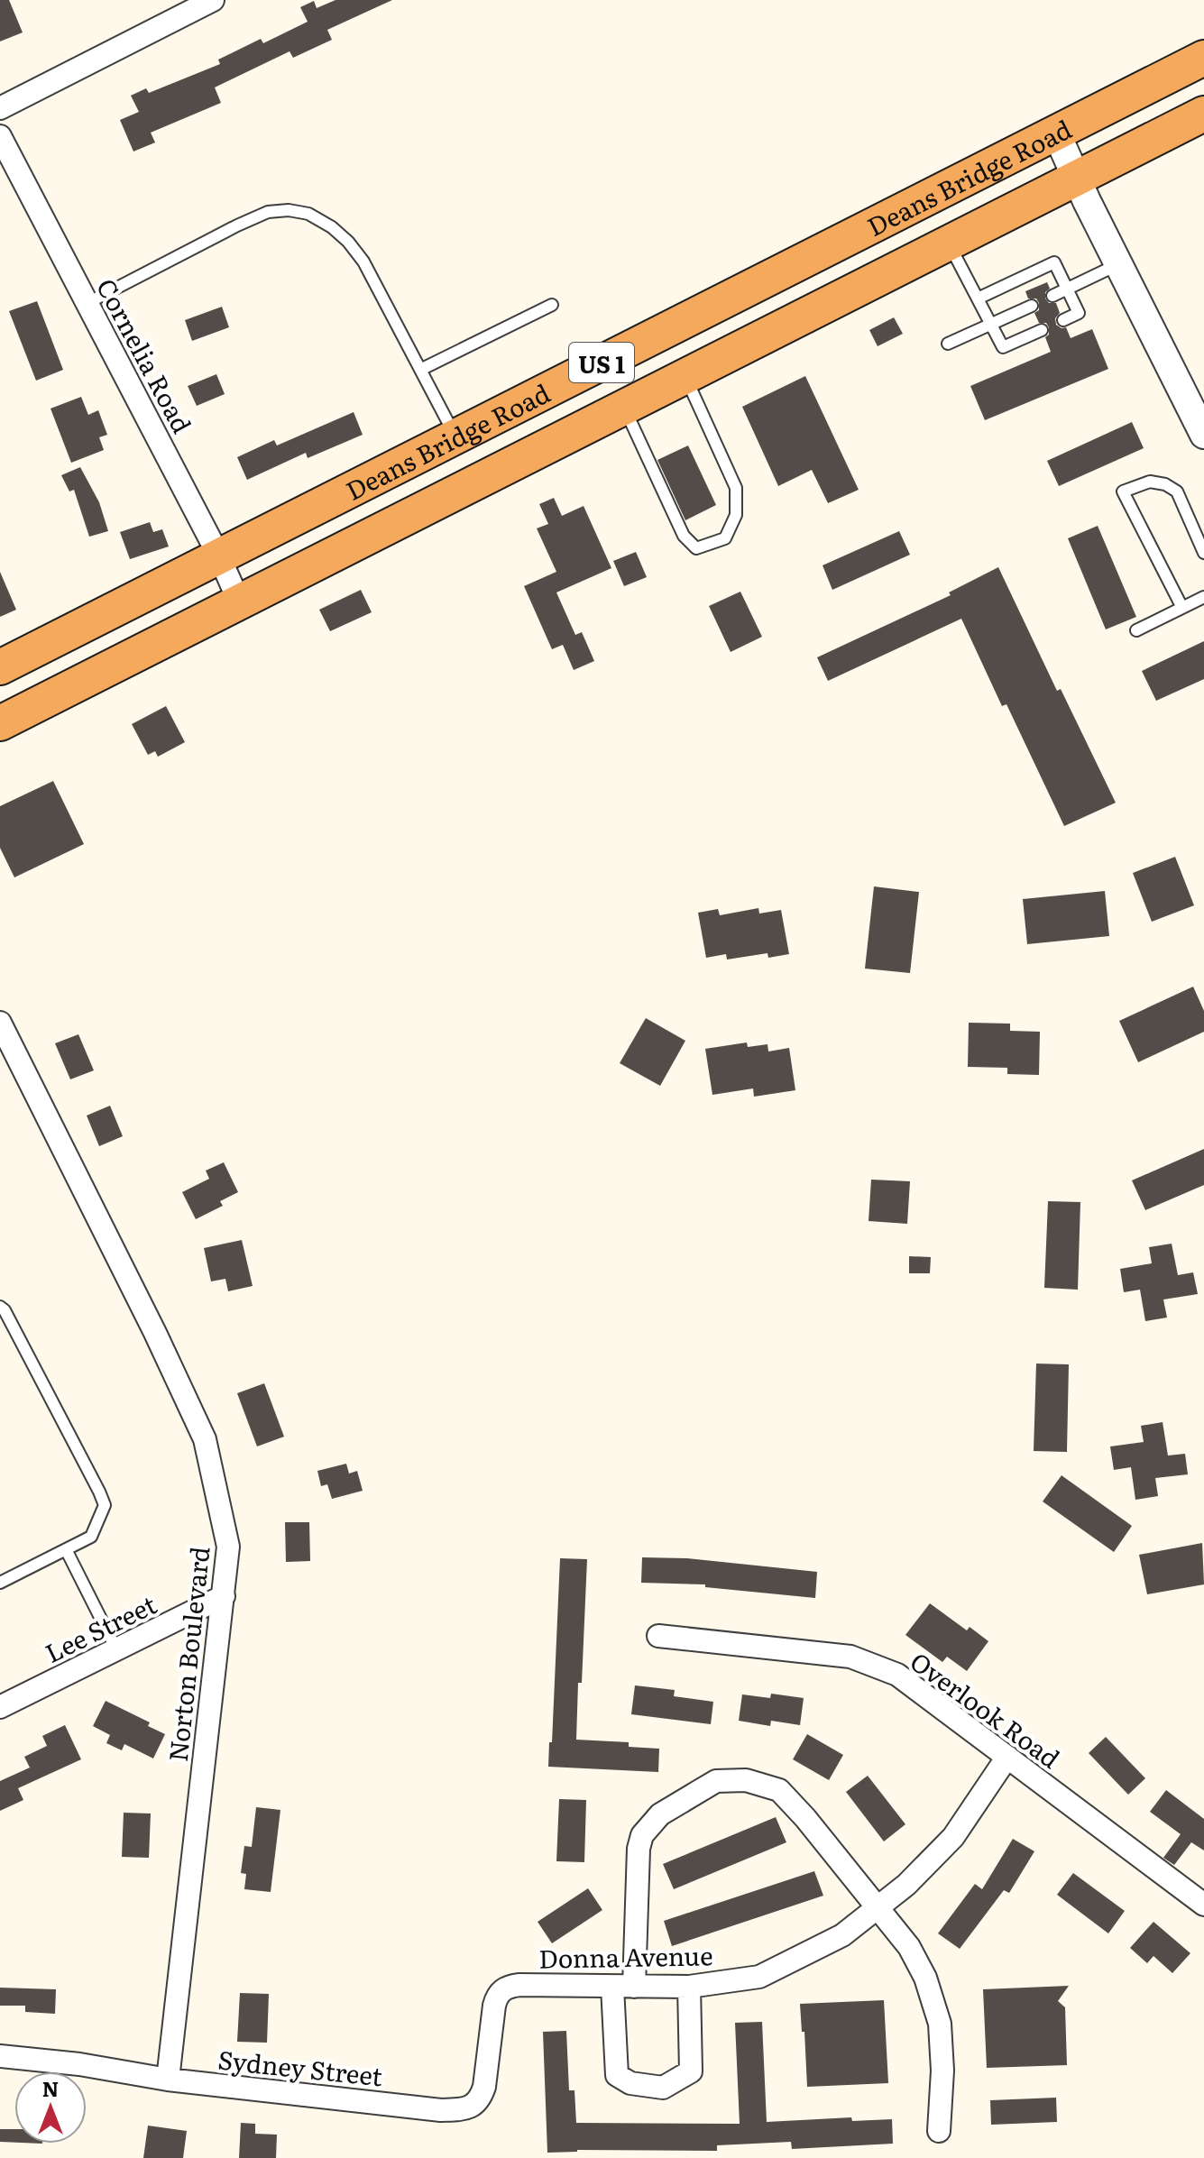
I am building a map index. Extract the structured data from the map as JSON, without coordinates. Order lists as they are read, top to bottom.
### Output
{
  "streets": {
    "highway": ["Deans Bridge Road", "US 1"],
    "street": [
      "Cornelia Road",
      "Lee Street",
      "Norton Boulevard",
      "Overlook Road",
      "Donna Avenue",
      "Sydney Street"
    ]
  },
  "crossings": [
    ["Deans Bridge Road", "Cornelia Road"],
    ["Lee Street", "Norton Boulevard"],
    ["Norton Boulevard", "Sydney Street"],
    ["Overlook Road", "Donna Avenue"],
    ["Donna Avenue", "Sydney Street"]
  ],
  "north": "top"
}
